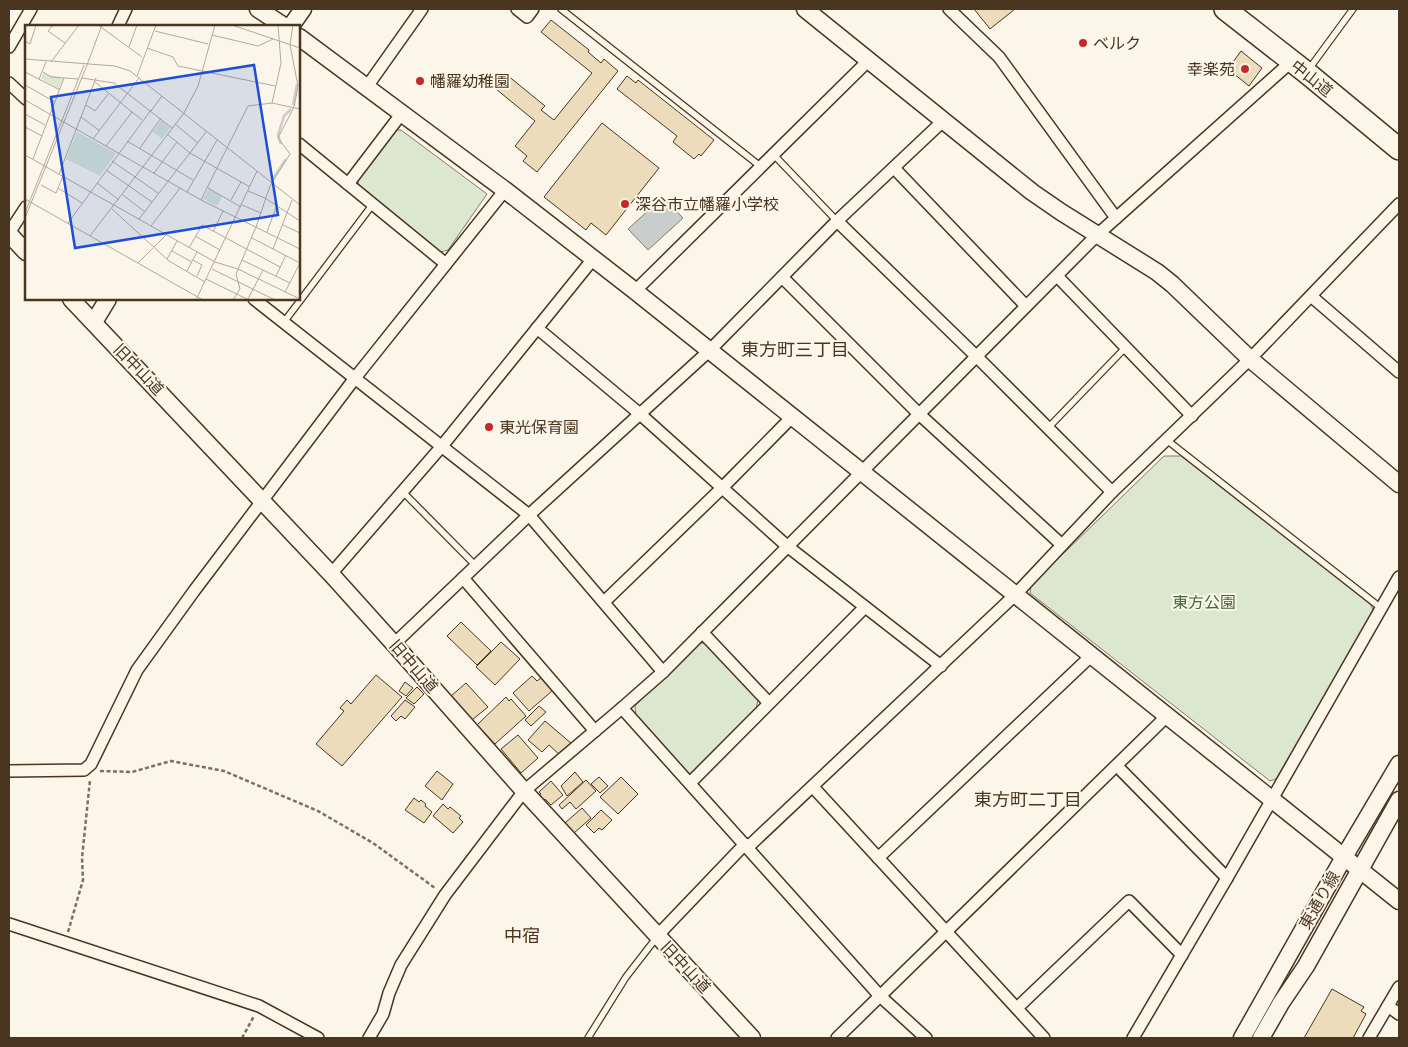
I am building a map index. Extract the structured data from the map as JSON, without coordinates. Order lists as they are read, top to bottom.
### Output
{
  "streets": {
    "highway": ["中山道"],
    "street": ["旧中山道", "東通り線"]
  },
  "districts": ["東方町三丁目", "東方町二丁目", "中宿"],
  "parks": ["東方公園"],
  "places": [
    "ベルク",
    "幸楽苑",
    "幡羅幼稚園",
    "深谷市立幡羅小学校",
    "東光保育園"
  ]
}
